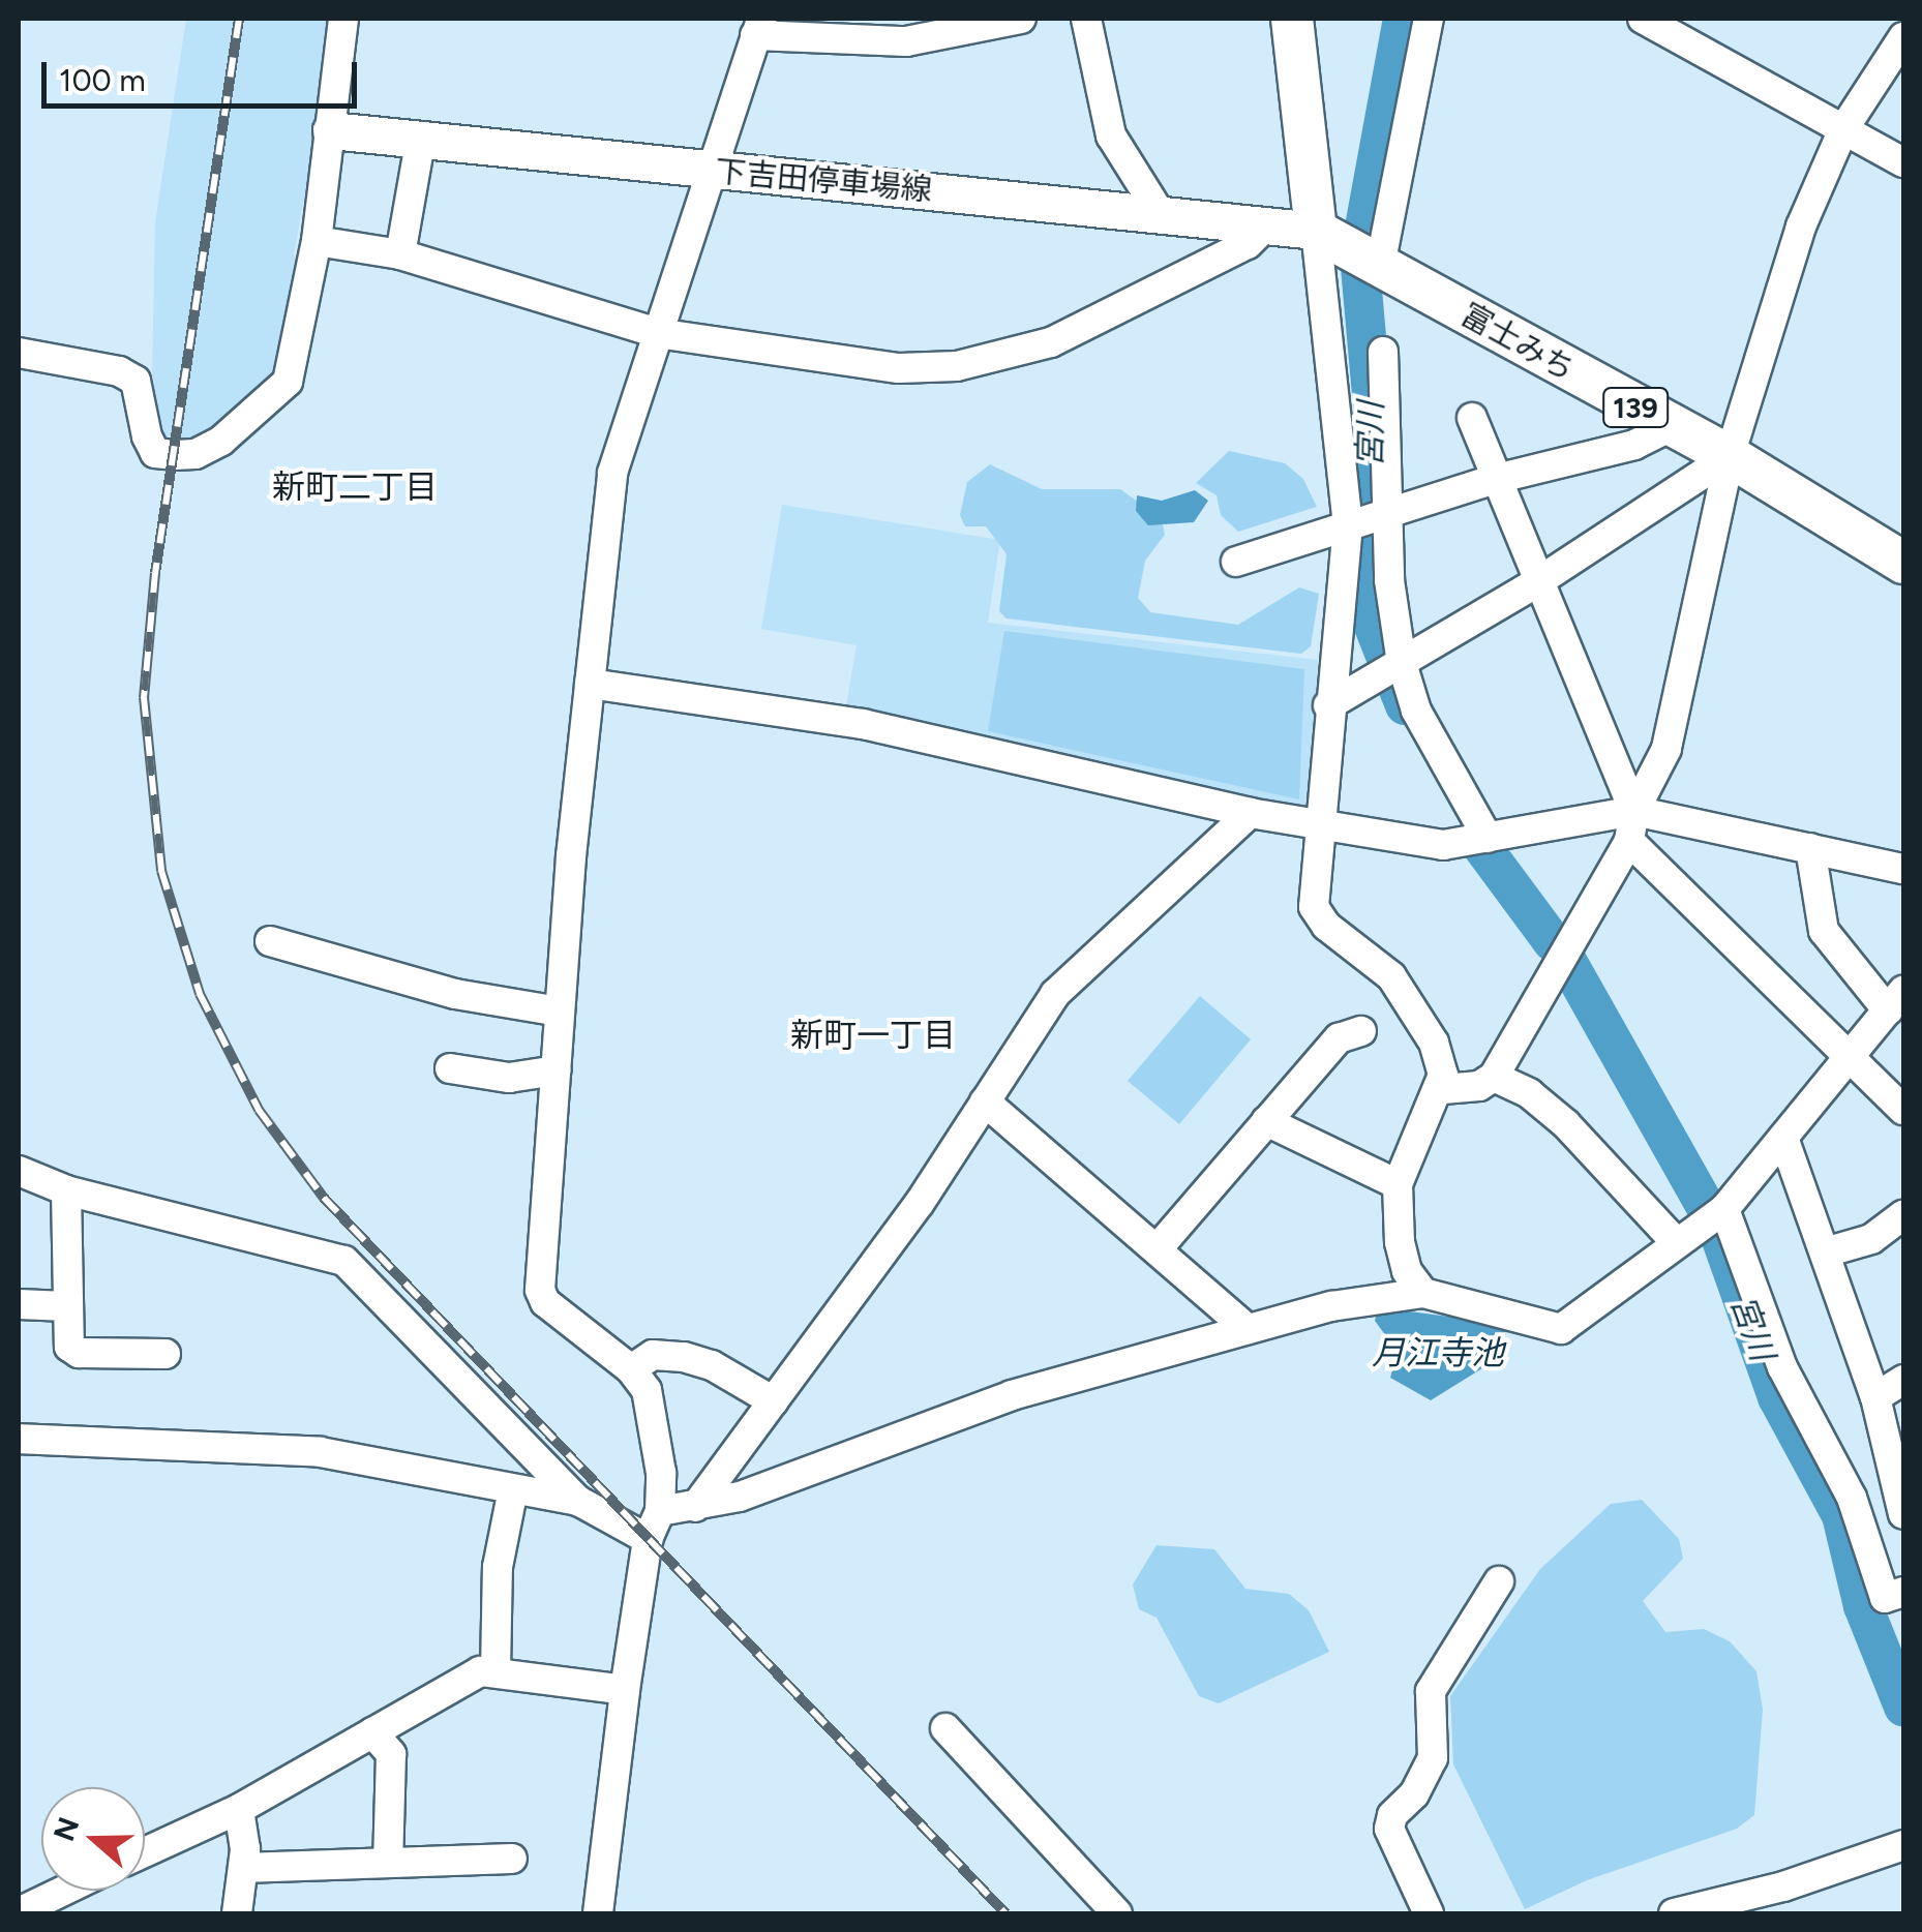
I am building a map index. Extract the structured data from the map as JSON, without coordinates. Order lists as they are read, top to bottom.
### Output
{
  "streets": {
    "highway": ["富士みち", "139"],
    "main road": ["下吉田停車場線"]
  },
  "crossings": [
    ["下吉田停車場線", "富士みち"]
  ],
  "districts": ["新町二丁目", "新町一丁目"],
  "water": ["宮川", "月江寺池"],
  "scale_bar": "100 m",
  "north": "left"
}
